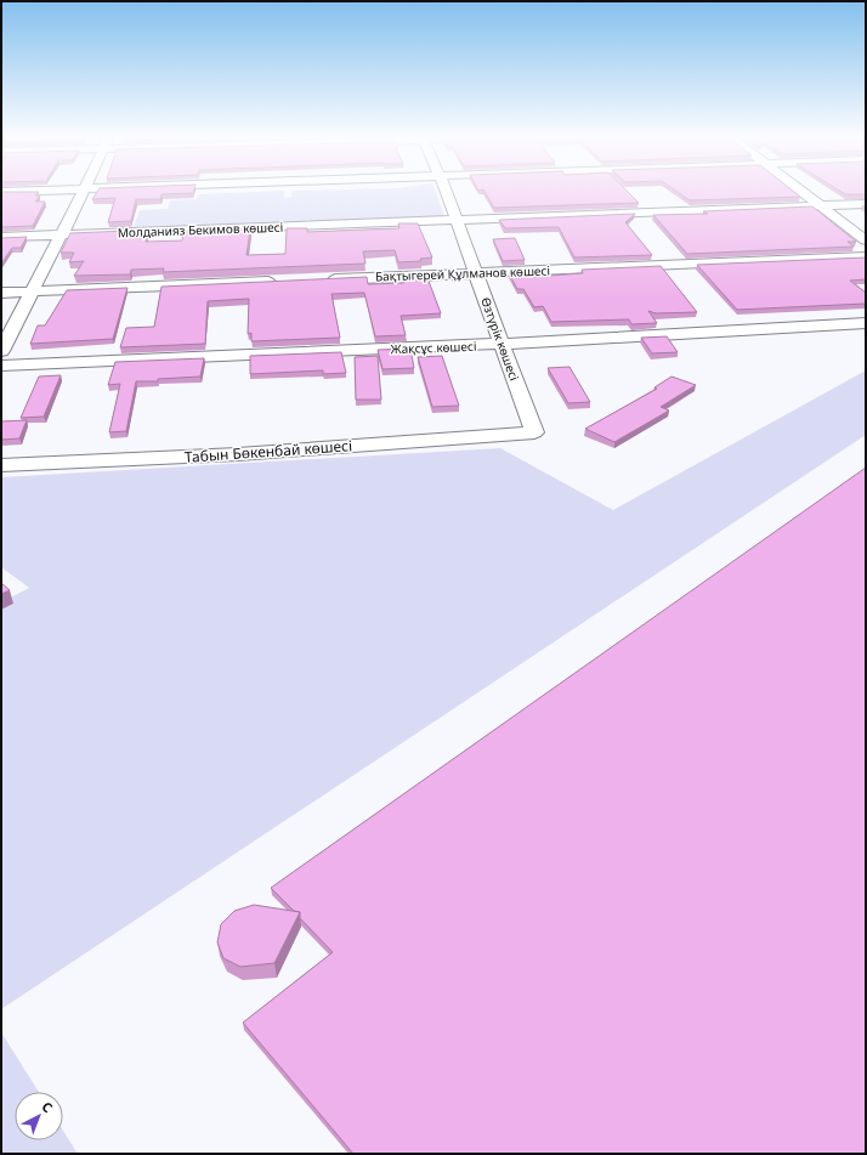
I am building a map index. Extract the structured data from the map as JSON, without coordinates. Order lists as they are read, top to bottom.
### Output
{
  "streets": {
    "street": [
      "Молданияз Бекимов көшесі",
      "Бақтыгерей Құлманов көшесі",
      "Өзтүрік көшесі",
      "Жақсұс көшесі",
      "Табын Бөкенбай көшесі"
    ]
  },
  "crossings": [
    ["Молданияз Бекимов көшесі", "Өзтүрік көшесі"],
    ["Бақтыгерей Құлманов көшесі", "Өзтүрік көшесі"],
    ["Өзтүрік көшесі", "Жақсұс көшесі"],
    ["Өзтүрік көшесі", "Табын Бөкенбай көшесі"]
  ],
  "north": "top right"
}
